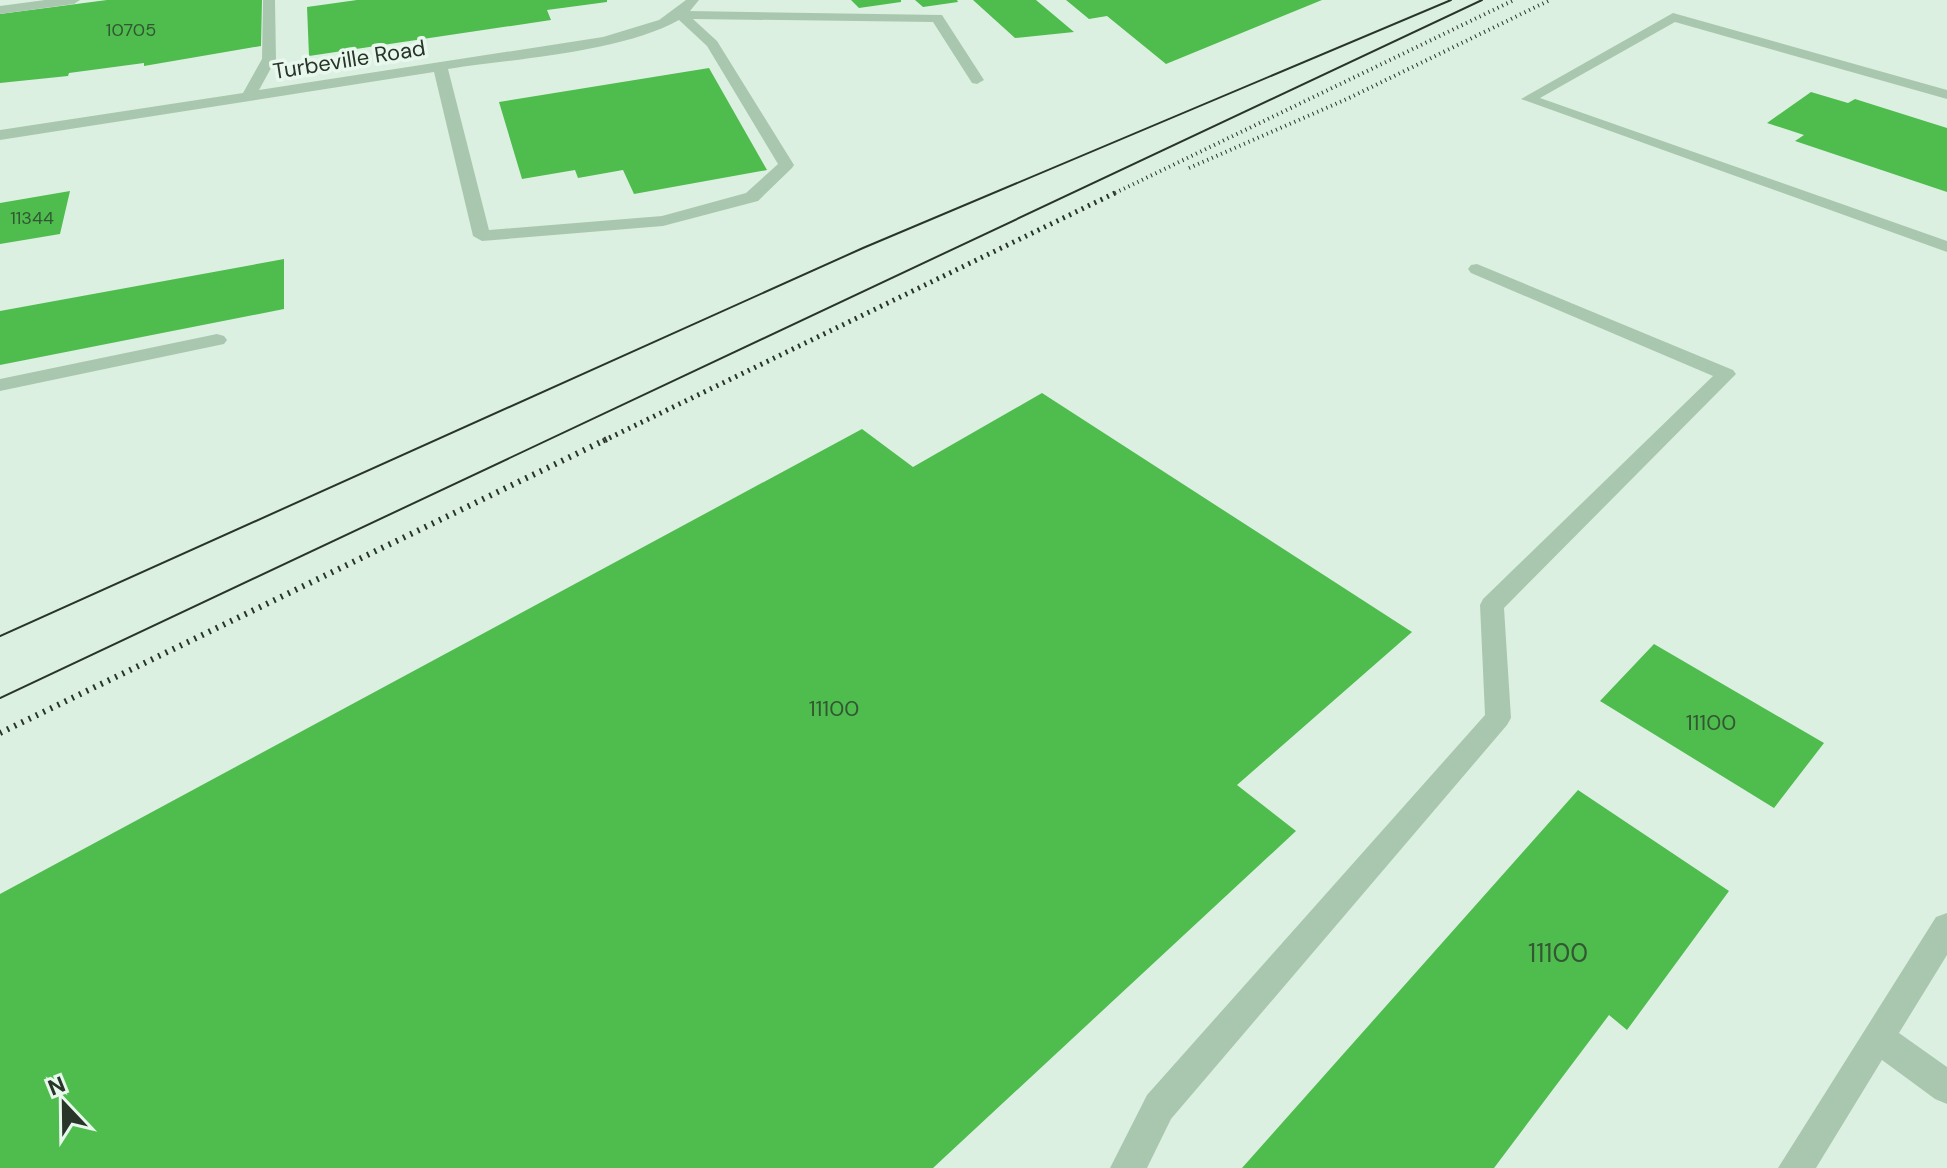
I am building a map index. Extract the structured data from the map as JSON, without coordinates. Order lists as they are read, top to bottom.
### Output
{
  "streets": {
    "street": ["Turbeville Road"]
  },
  "house_numbers": [
    "10705",
    "11344",
    "11100",
    "11100",
    "11100"
  ],
  "north": "top"
}
